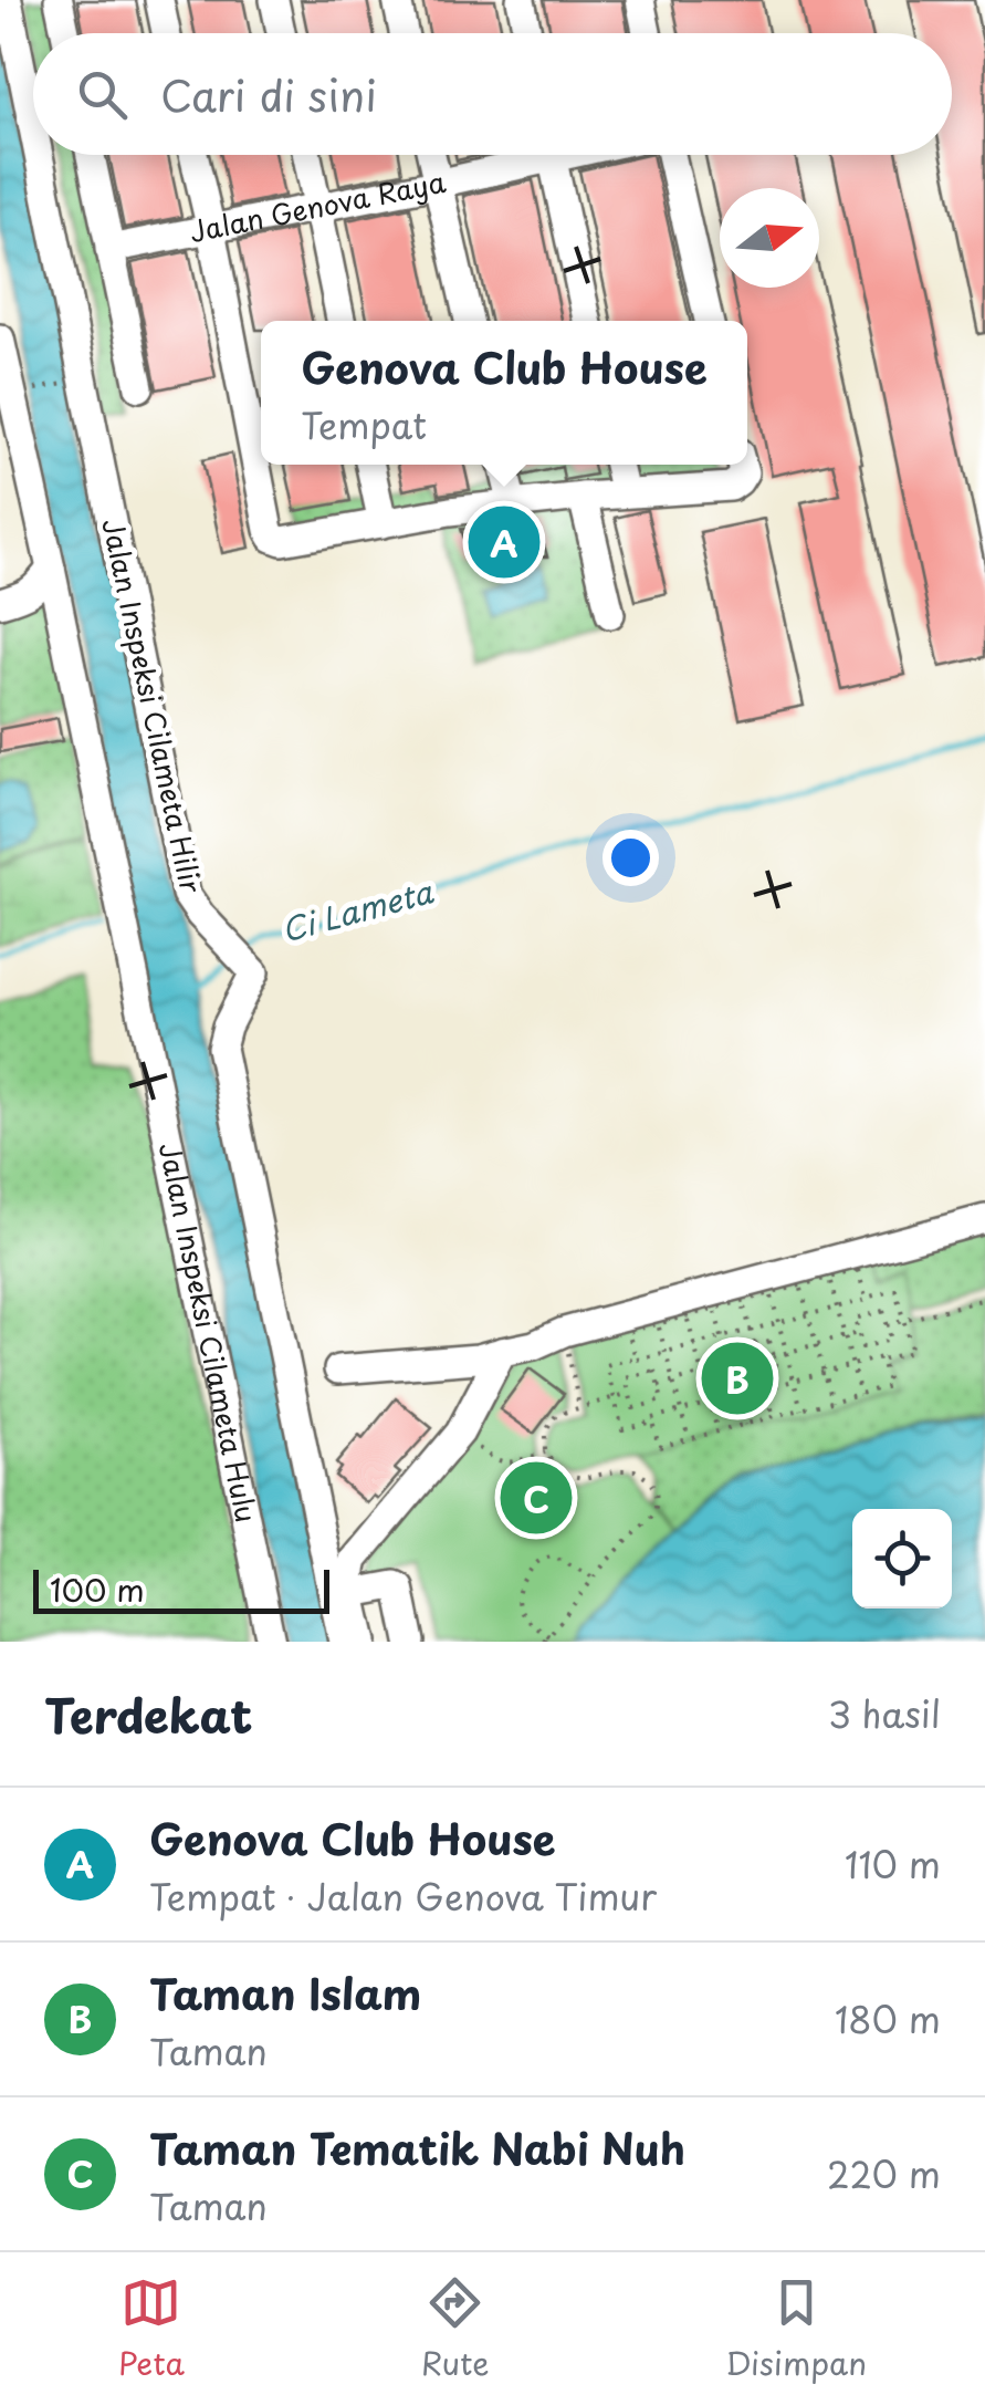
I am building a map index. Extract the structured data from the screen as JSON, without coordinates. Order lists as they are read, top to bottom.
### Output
{
  "streets": {
    "street": ["Jalan Genova Raya", "Jalan Inspeksi Cilameta Hilir", "Jalan Inspeksi Cilameta Hulu"]
  },
  "water": ["Ci Lameta"],
  "scale_bar": "100 m",
  "north": "right",
  "page": {
    "search": "Cari di sini",
    "popup": ["Genova Club House", "Tempat"],
    "pins": ["A", "B", "C"],
    "scale": "100 m",
    "heading": ["Terdekat", "3 hasil"],
    "list": [
      {
        "mark": "A",
        "name": "Genova Club House",
        "note": "Tempat · Jalan Genova Timur",
        "value": "110 m"
      },
      {
        "mark": "B",
        "name": "Taman Islam",
        "note": "Taman",
        "value": "180 m"
      },
      {
        "mark": "C",
        "name": "Taman Tematik Nabi Nuh",
        "note": "Taman",
        "value": "220 m"
      }
    ],
    "nav": ["Peta", "Rute", "Disimpan"]
  }
}
